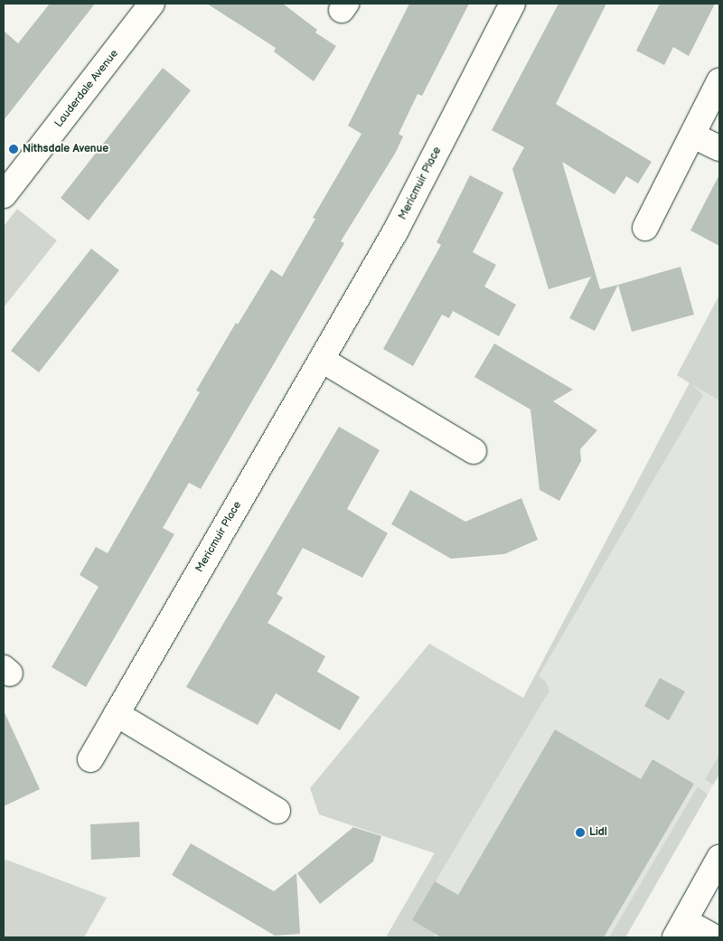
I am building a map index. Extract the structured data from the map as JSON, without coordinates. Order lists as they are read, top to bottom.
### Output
{
  "streets": {
    "street": ["Lauderdale Avenue", "Mericmuir Place"]
  },
  "places": ["Nithsdale Avenue", "Lidl"]
}
